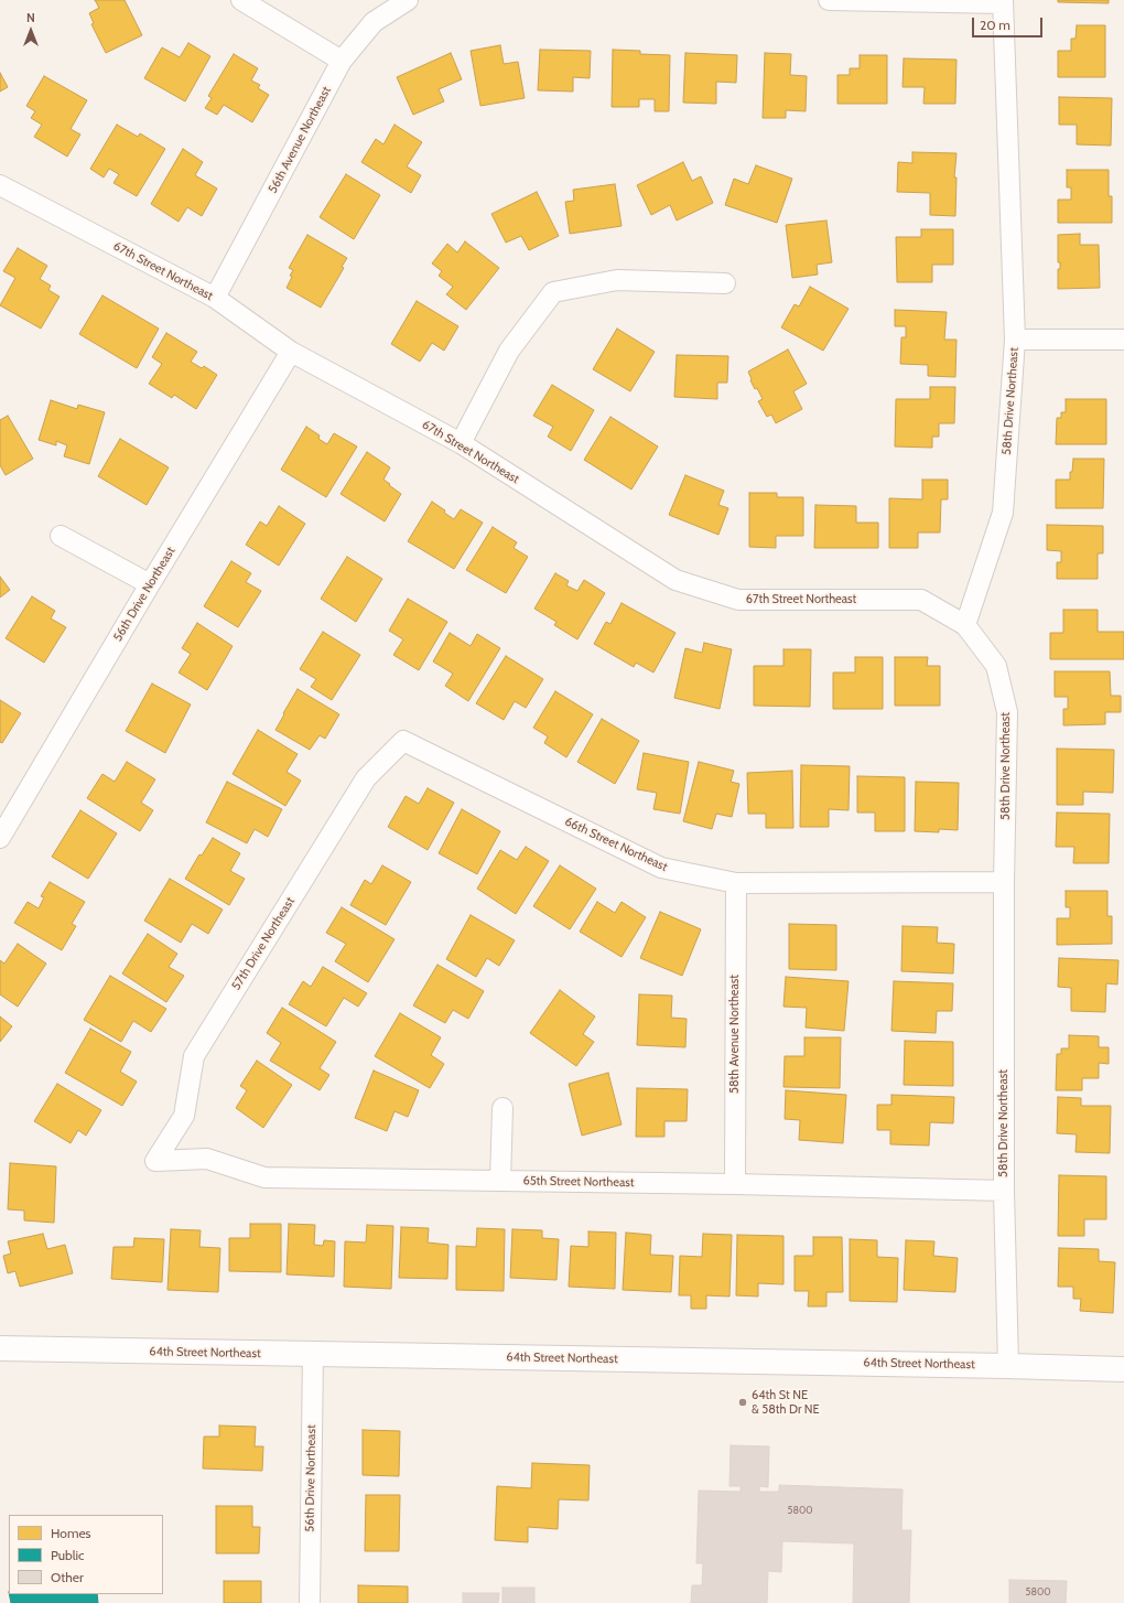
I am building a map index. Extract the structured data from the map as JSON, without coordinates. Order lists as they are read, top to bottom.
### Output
{
  "streets": {
    "main road": ["64th Street Northeast"],
    "street": [
      "56th Avenue Northeast",
      "67th Street Northeast",
      "58th Drive Northeast",
      "56th Drive Northeast",
      "66th Street Northeast",
      "57th Drive Northeast",
      "58th Avenue Northeast",
      "65th Street Northeast"
    ]
  },
  "crossings": [
    ["56th Avenue Northeast", "67th Street Northeast"],
    ["67th Street Northeast", "58th Drive Northeast"],
    ["67th Street Northeast", "56th Drive Northeast"],
    ["58th Drive Northeast", "66th Street Northeast"],
    ["58th Drive Northeast", "65th Street Northeast"],
    ["58th Drive Northeast", "64th Street Northeast"],
    ["56th Drive Northeast", "64th Street Northeast"],
    ["66th Street Northeast", "57th Drive Northeast"],
    ["66th Street Northeast", "58th Avenue Northeast"],
    ["57th Drive Northeast", "65th Street Northeast"],
    ["58th Avenue Northeast", "65th Street Northeast"]
  ],
  "places": ["64th St NE & 58th Dr NE"],
  "house_numbers": ["5800", "5800"],
  "legend": ["Homes", "Public", "Other"],
  "scale_bar": "20 m",
  "north": "top"
}
